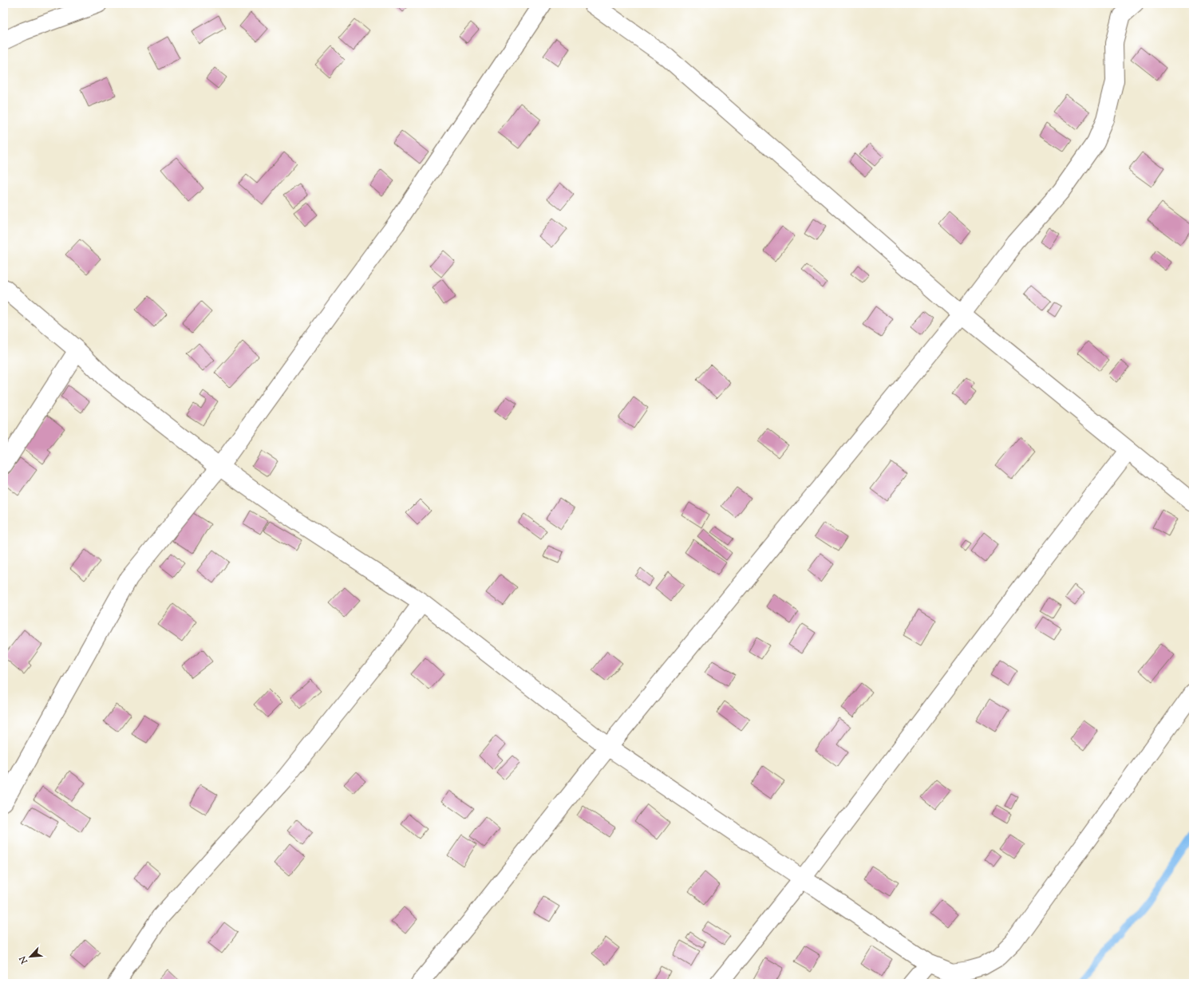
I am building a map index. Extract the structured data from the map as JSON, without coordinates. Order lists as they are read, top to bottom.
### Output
{
  "north": "bottom left"
}
